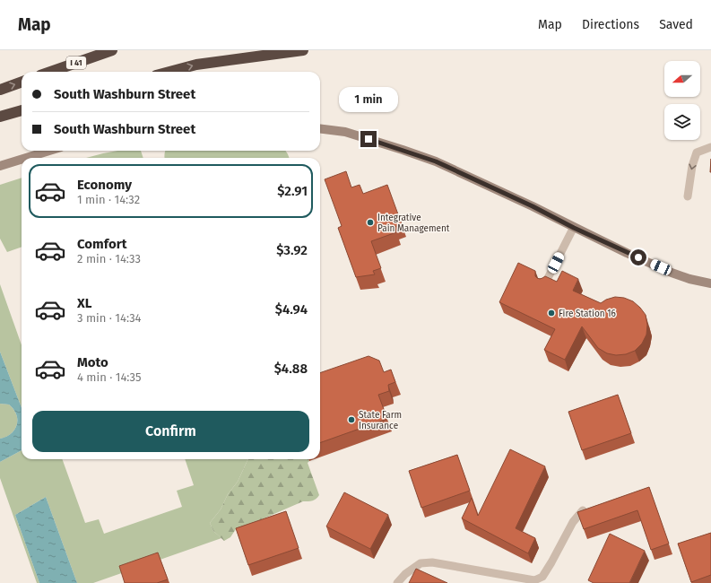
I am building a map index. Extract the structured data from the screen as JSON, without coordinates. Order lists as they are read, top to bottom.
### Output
{
  "streets": {
    "highway": ["I 41"]
  },
  "places": ["Integrative Pain Management", "Fire Station 16", "State Farm Insurance"],
  "north": "left",
  "page": {
    "header": "Map",
    "nav": ["Map", "Directions", "Saved"],
    "banner": ["South Washburn Street", "South Washburn Street"],
    "bubble": "1 min",
    "list": [
      {
        "name": "Economy",
        "note": "1 min · 14:32",
        "value": "$2.91"
      },
      {
        "name": "Comfort",
        "note": "2 min · 14:33",
        "value": "$3.92"
      },
      {
        "name": "XL",
        "note": "3 min · 14:34",
        "value": "$4.94"
      },
      {
        "name": "Moto",
        "note": "4 min · 14:35",
        "value": "$4.88"
      }
    ],
    "buttons": "Confirm"
  }
}
